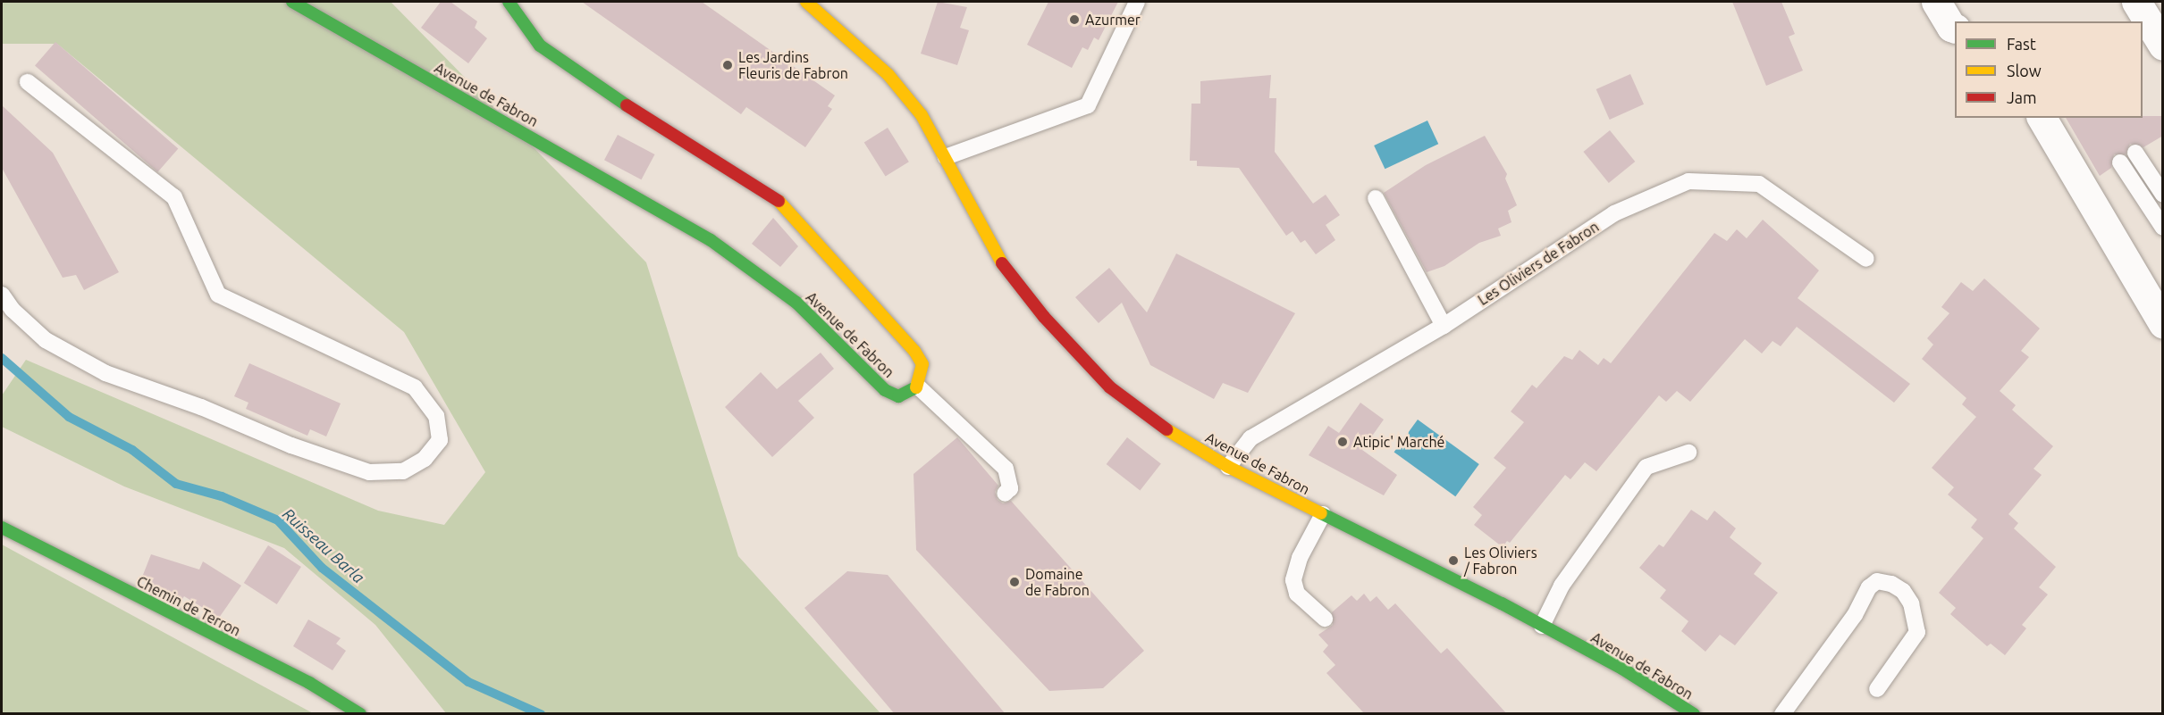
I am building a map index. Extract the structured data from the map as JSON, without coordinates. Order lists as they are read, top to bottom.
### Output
{
  "streets": {
    "street": ["Avenue de Fabron", "Chemin de Terron"],
    "lane": ["Les Oliviers de Fabron"]
  },
  "crossings": [
    ["Avenue de Fabron", "Les Oliviers de Fabron"]
  ],
  "water": ["Ruisseau Barla"],
  "places": [
    "Azurmer",
    "Les Jardins Fleuris de Fabron",
    "Atipic' Marché",
    "Les Oliviers / Fabron",
    "Domaine de Fabron"
  ],
  "legend": ["Fast", "Slow", "Jam"]
}
